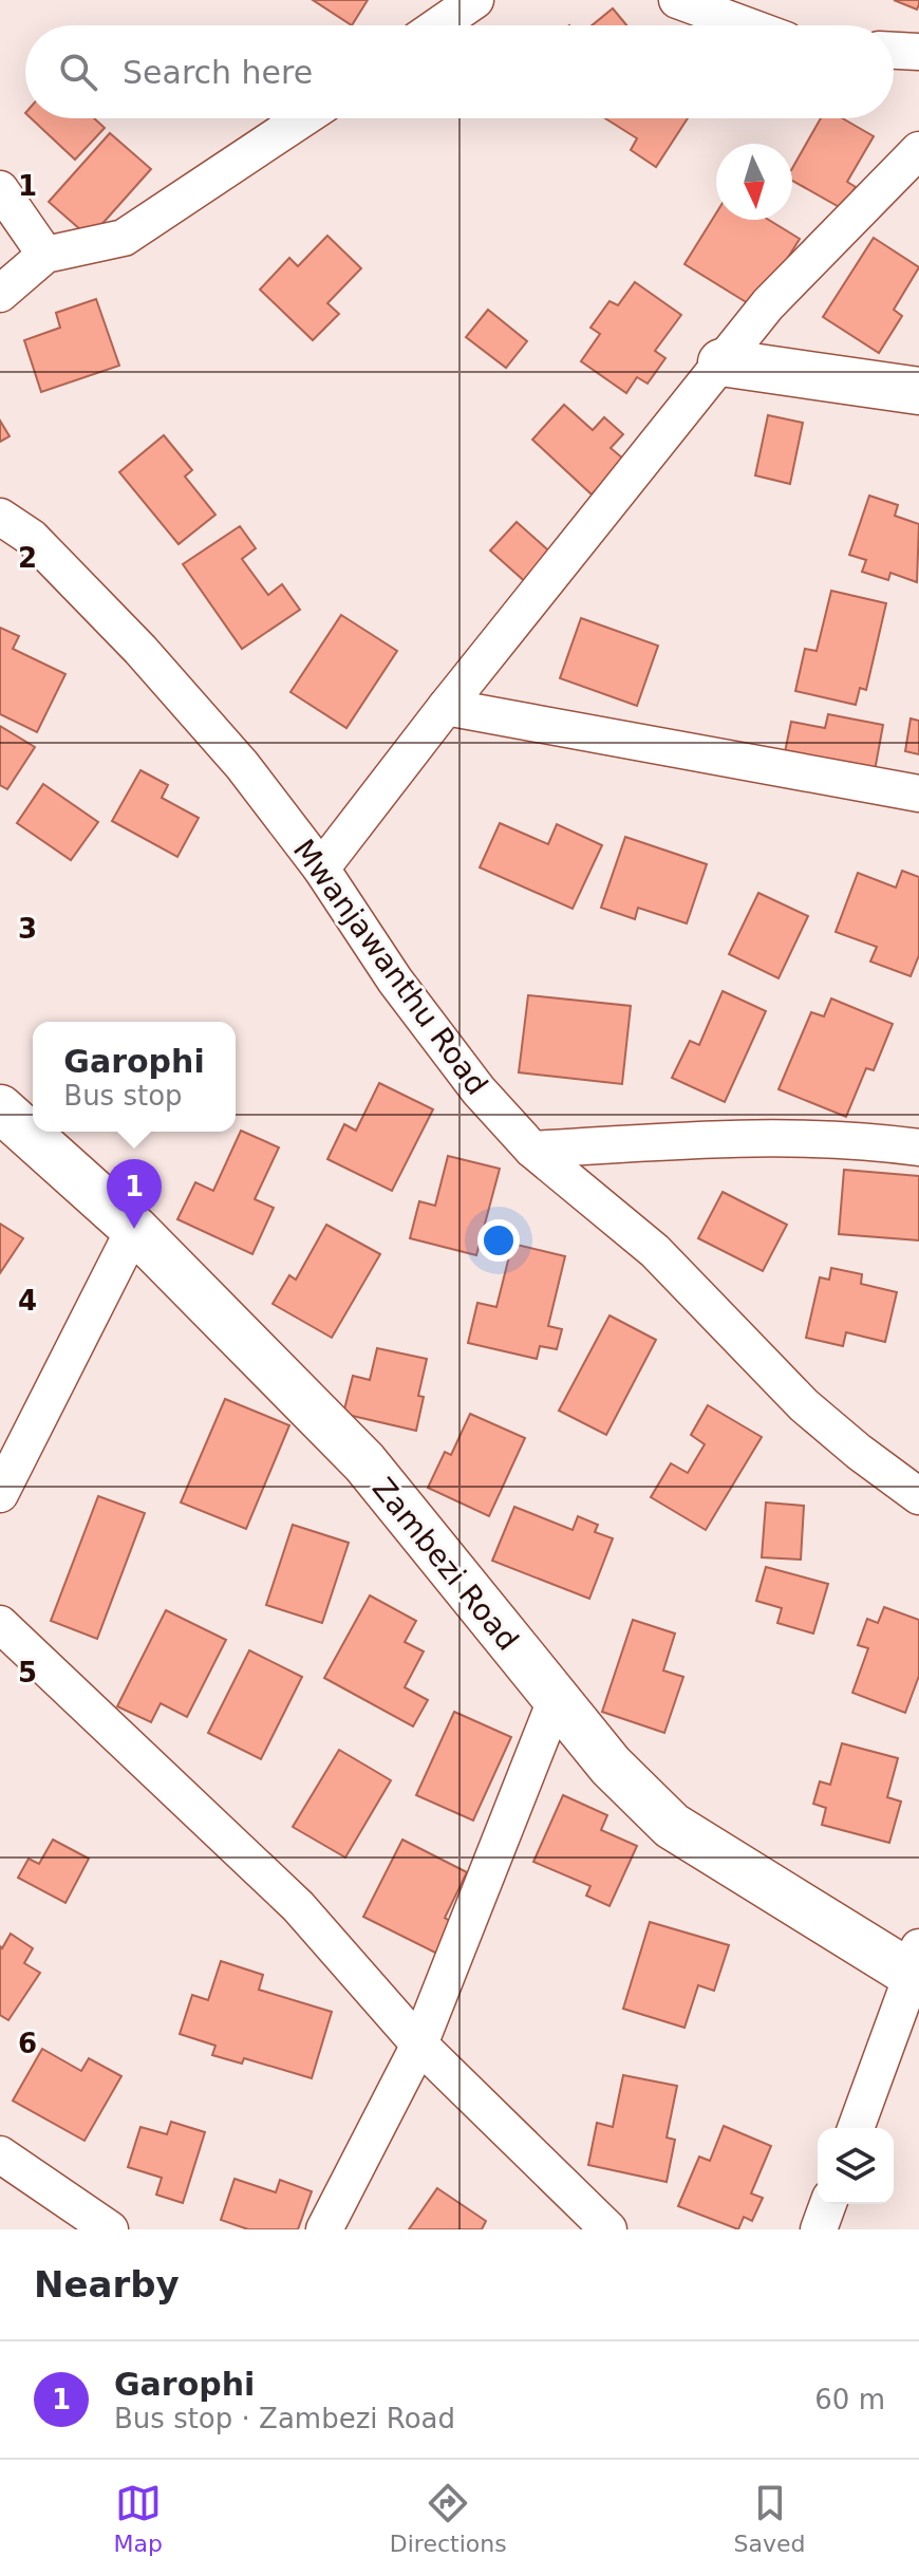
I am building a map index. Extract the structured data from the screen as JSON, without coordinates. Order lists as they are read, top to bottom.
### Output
{
  "streets": {
    "street": ["Mwanjawanthu Road", "Zambezi Road"]
  },
  "north": "bottom",
  "page": {
    "search": "Search here",
    "popup": ["Garophi", "Bus stop"],
    "pins": "1",
    "heading": "Nearby",
    "list": [
      {
        "mark": "1",
        "name": "Garophi",
        "note": "Bus stop · Zambezi Road",
        "value": "60 m"
      }
    ],
    "nav": ["Map", "Directions", "Saved"]
  },
  "grid": {
    "rows": [
      "1",
      "2",
      "3",
      "4",
      "5",
      "6"
    ]
  }
}
